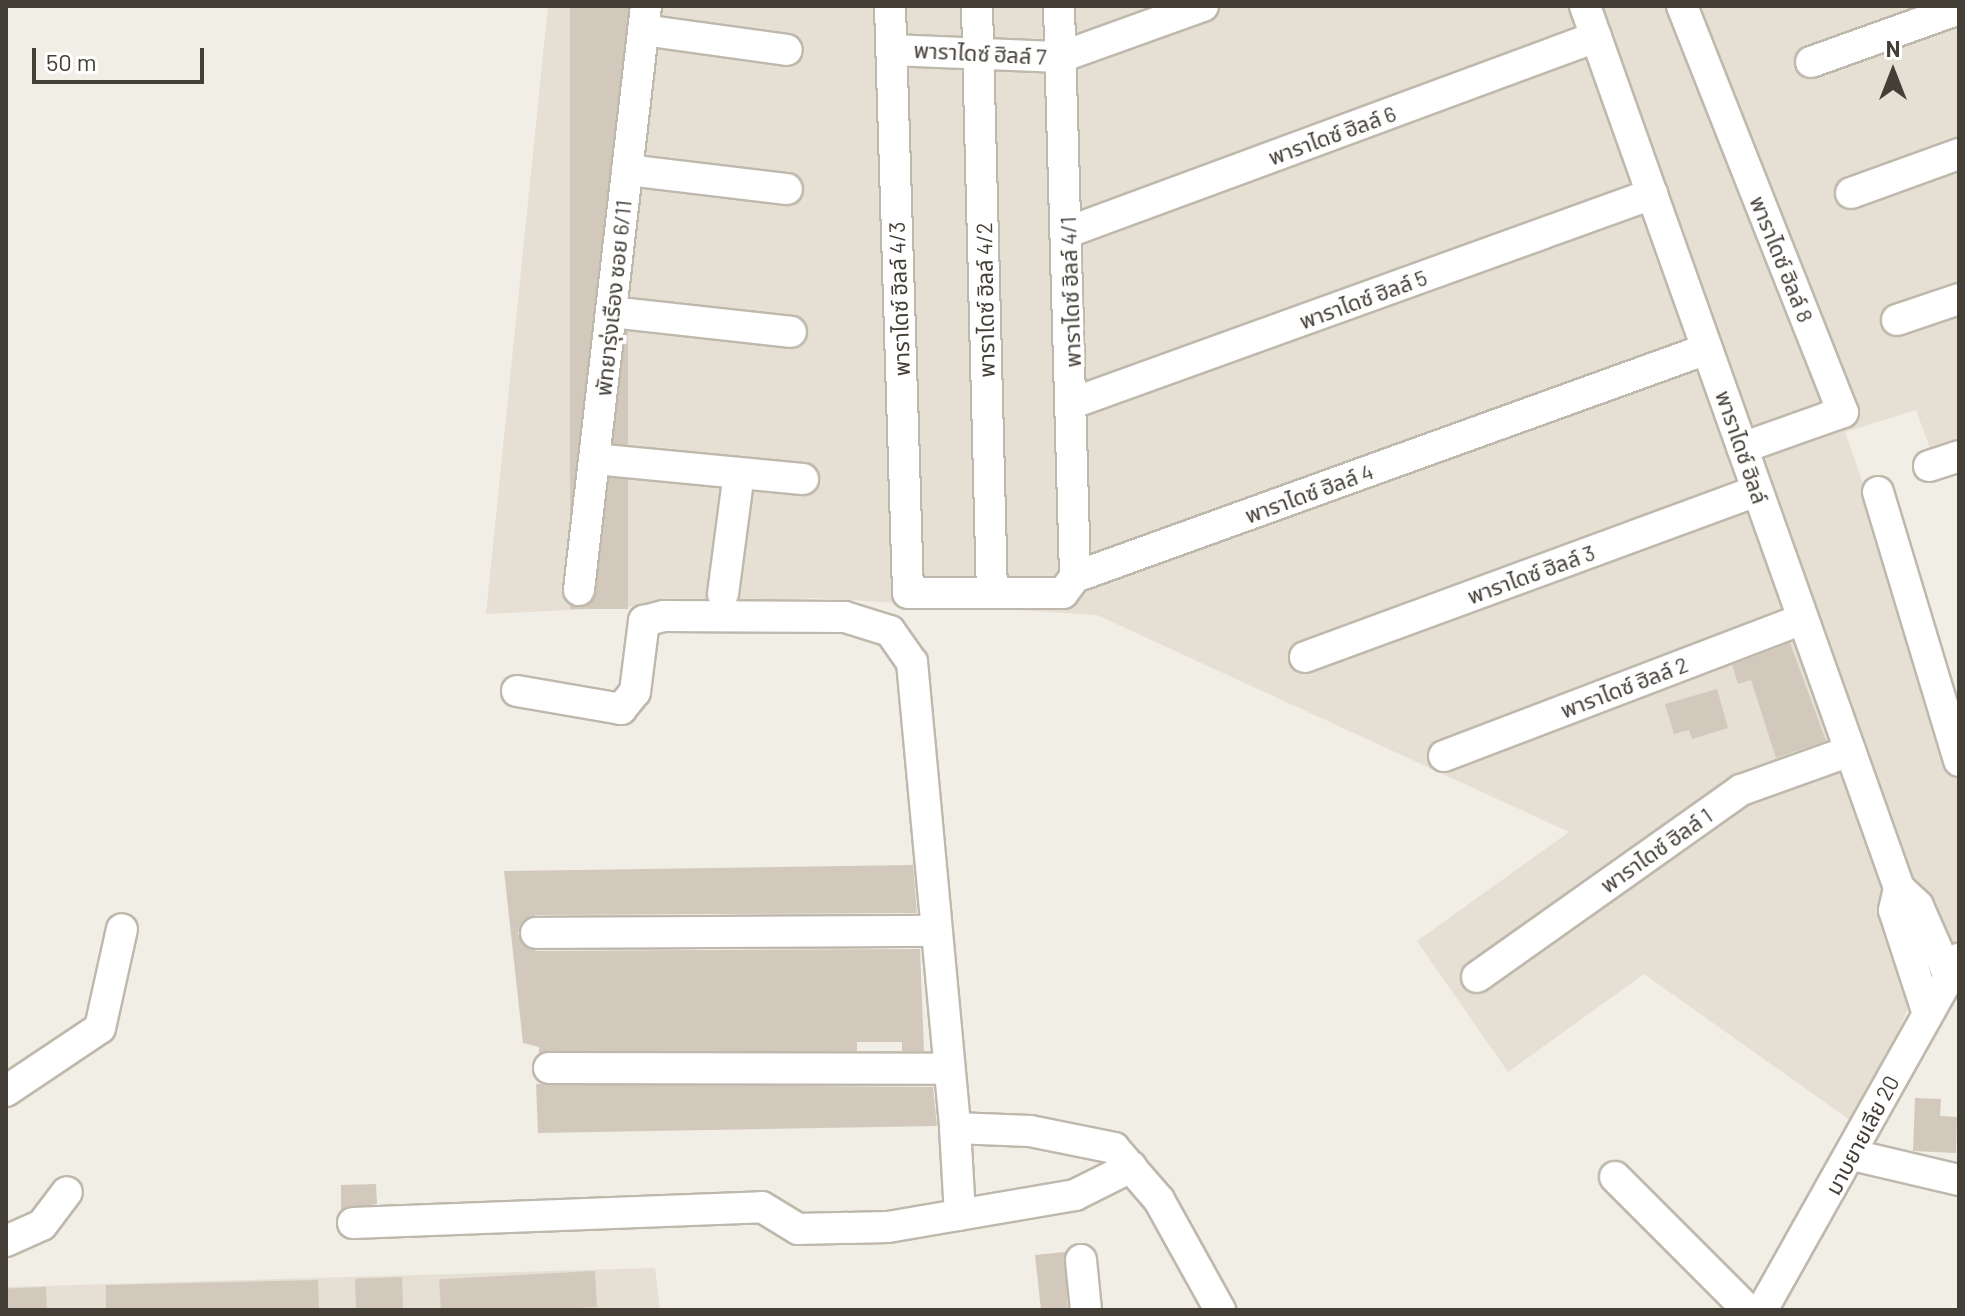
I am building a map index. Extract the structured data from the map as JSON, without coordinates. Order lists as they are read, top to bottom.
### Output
{
  "streets": {
    "street": [
      "พาราไดซ์ ฮิลล์ 7",
      "พาราไดซ์ ฮิลล์ 6",
      "พาราไดซ์ ฮิลล์ 8",
      "พาราไดซ์ ฮิลล์ 4/1",
      "พัทยารุ่งเรือง ซอย 6/11",
      "พาราไดซ์ ฮิลล์ 4/3",
      "พาราไดซ์ ฮิลล์ 5",
      "พาราไดซ์ ฮิลล์ 4/2",
      "พาราไดซ์ ฮิลล์",
      "พาราไดซ์ ฮิลล์ 4",
      "พาราไดซ์ ฮิลล์ 3",
      "พาราไดซ์ ฮิลล์ 2",
      "พาราไดซ์ ฮิลล์ 1",
      "มาบยายเลีย 20"
    ]
  },
  "crossings": [
    ["พาราไดซ์ ฮิลล์ 7", "พาราไดซ์ ฮิลล์ 4/1"],
    ["พาราไดซ์ ฮิลล์ 7", "พาราไดซ์ ฮิลล์ 4/3"],
    ["พาราไดซ์ ฮิลล์ 7", "พาราไดซ์ ฮิลล์ 4/2"],
    ["พาราไดซ์ ฮิลล์ 6", "พาราไดซ์ ฮิลล์ 4/1"],
    ["พาราไดซ์ ฮิลล์ 6", "พาราไดซ์ ฮิลล์"],
    ["พาราไดซ์ ฮิลล์ 8", "พาราไดซ์ ฮิลล์"],
    ["พาราไดซ์ ฮิลล์ 4/1", "พาราไดซ์ ฮิลล์ 5"],
    ["พาราไดซ์ ฮิลล์ 4/1", "พาราไดซ์ ฮิลล์ 4"],
    ["พาราไดซ์ ฮิลล์ 4/3", "พาราไดซ์ ฮิลล์ 4"],
    ["พาราไดซ์ ฮิลล์ 5", "พาราไดซ์ ฮิลล์"],
    ["พาราไดซ์ ฮิลล์ 4/2", "พาราไดซ์ ฮิลล์ 4"],
    ["พาราไดซ์ ฮิลล์", "พาราไดซ์ ฮิลล์ 4"],
    ["พาราไดซ์ ฮิลล์", "พาราไดซ์ ฮิลล์ 3"],
    ["พาราไดซ์ ฮิลล์", "พาราไดซ์ ฮิลล์ 2"],
    ["พาราไดซ์ ฮิลล์", "พาราไดซ์ ฮิลล์ 1"],
    ["พาราไดซ์ ฮิลล์", "มาบยายเลีย 20"]
  ],
  "scale_bar": "50 m",
  "north": "top"
}
